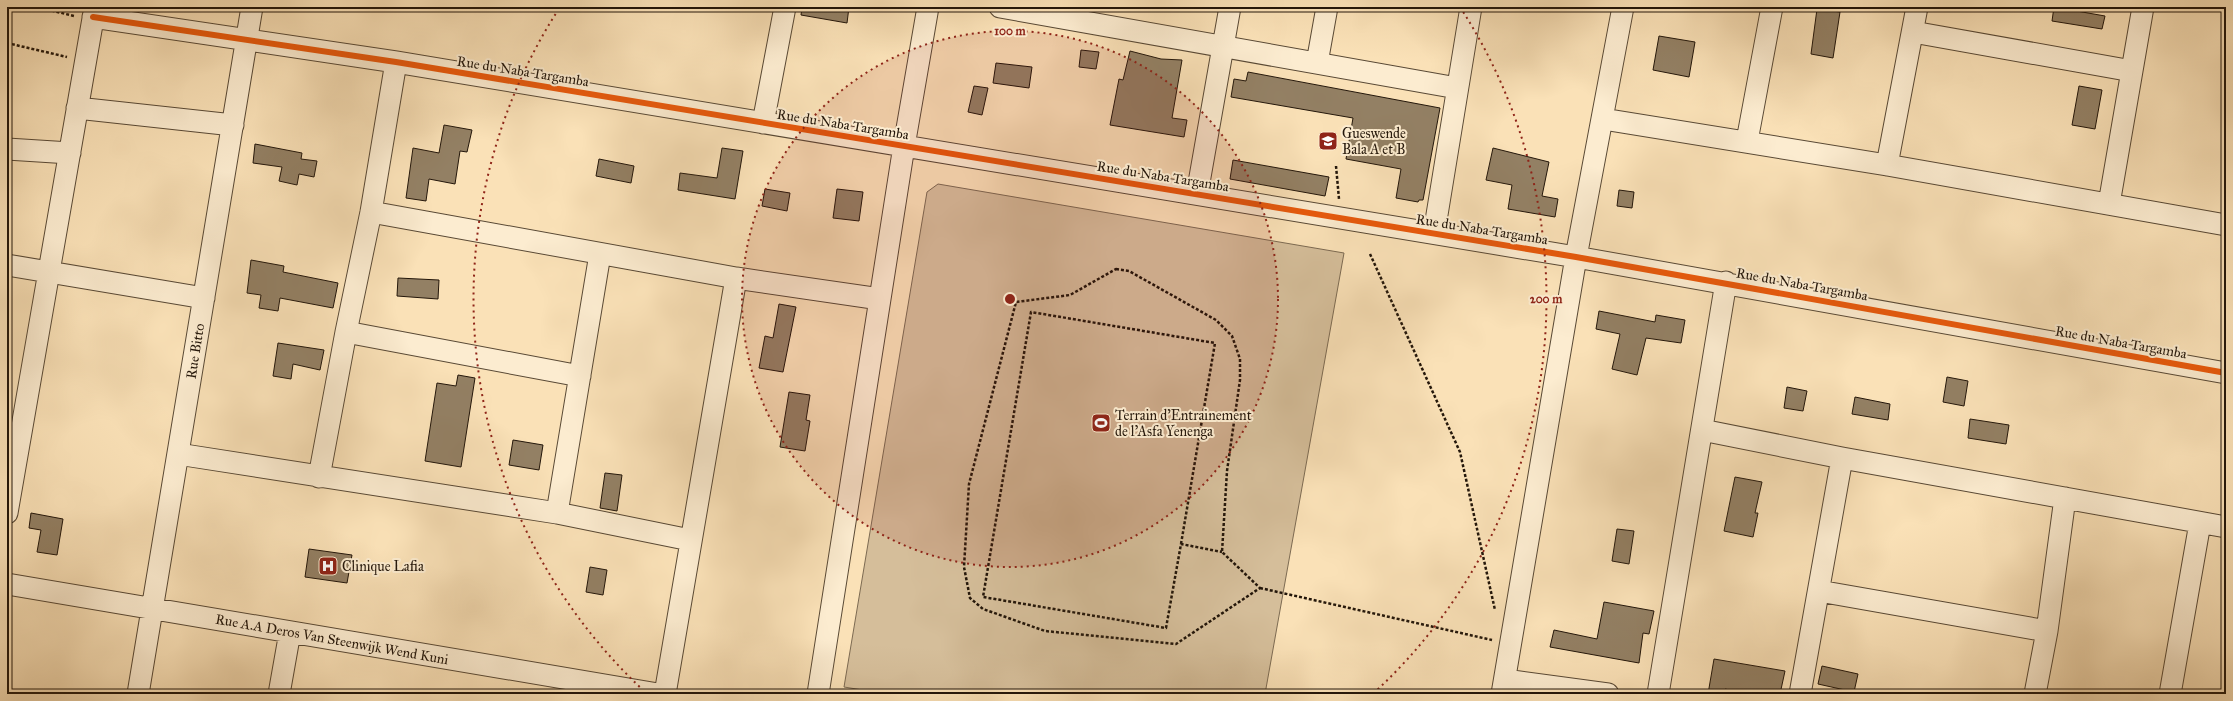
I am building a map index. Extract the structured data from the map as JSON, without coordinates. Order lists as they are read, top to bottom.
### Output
{
  "streets": {
    "street": ["Rue du Naba Targamba", "Rue Bitto", "Rue A.A Deros Van Steenwijk Wend Kuni"]
  },
  "crossings": [
    ["Rue du Naba Targamba", "Rue Bitto"],
    ["Rue Bitto", "Rue A.A Deros Van Steenwijk Wend Kuni"]
  ],
  "places": {
    "school or university": ["Gueswende Bala A et B"],
    "sports": ["Terrain d'Entrainement de l'Asfa Yenenga"],
    "hospital": ["Clinique Lafia"]
  },
  "rings": ["100 m", "200 m"]
}
